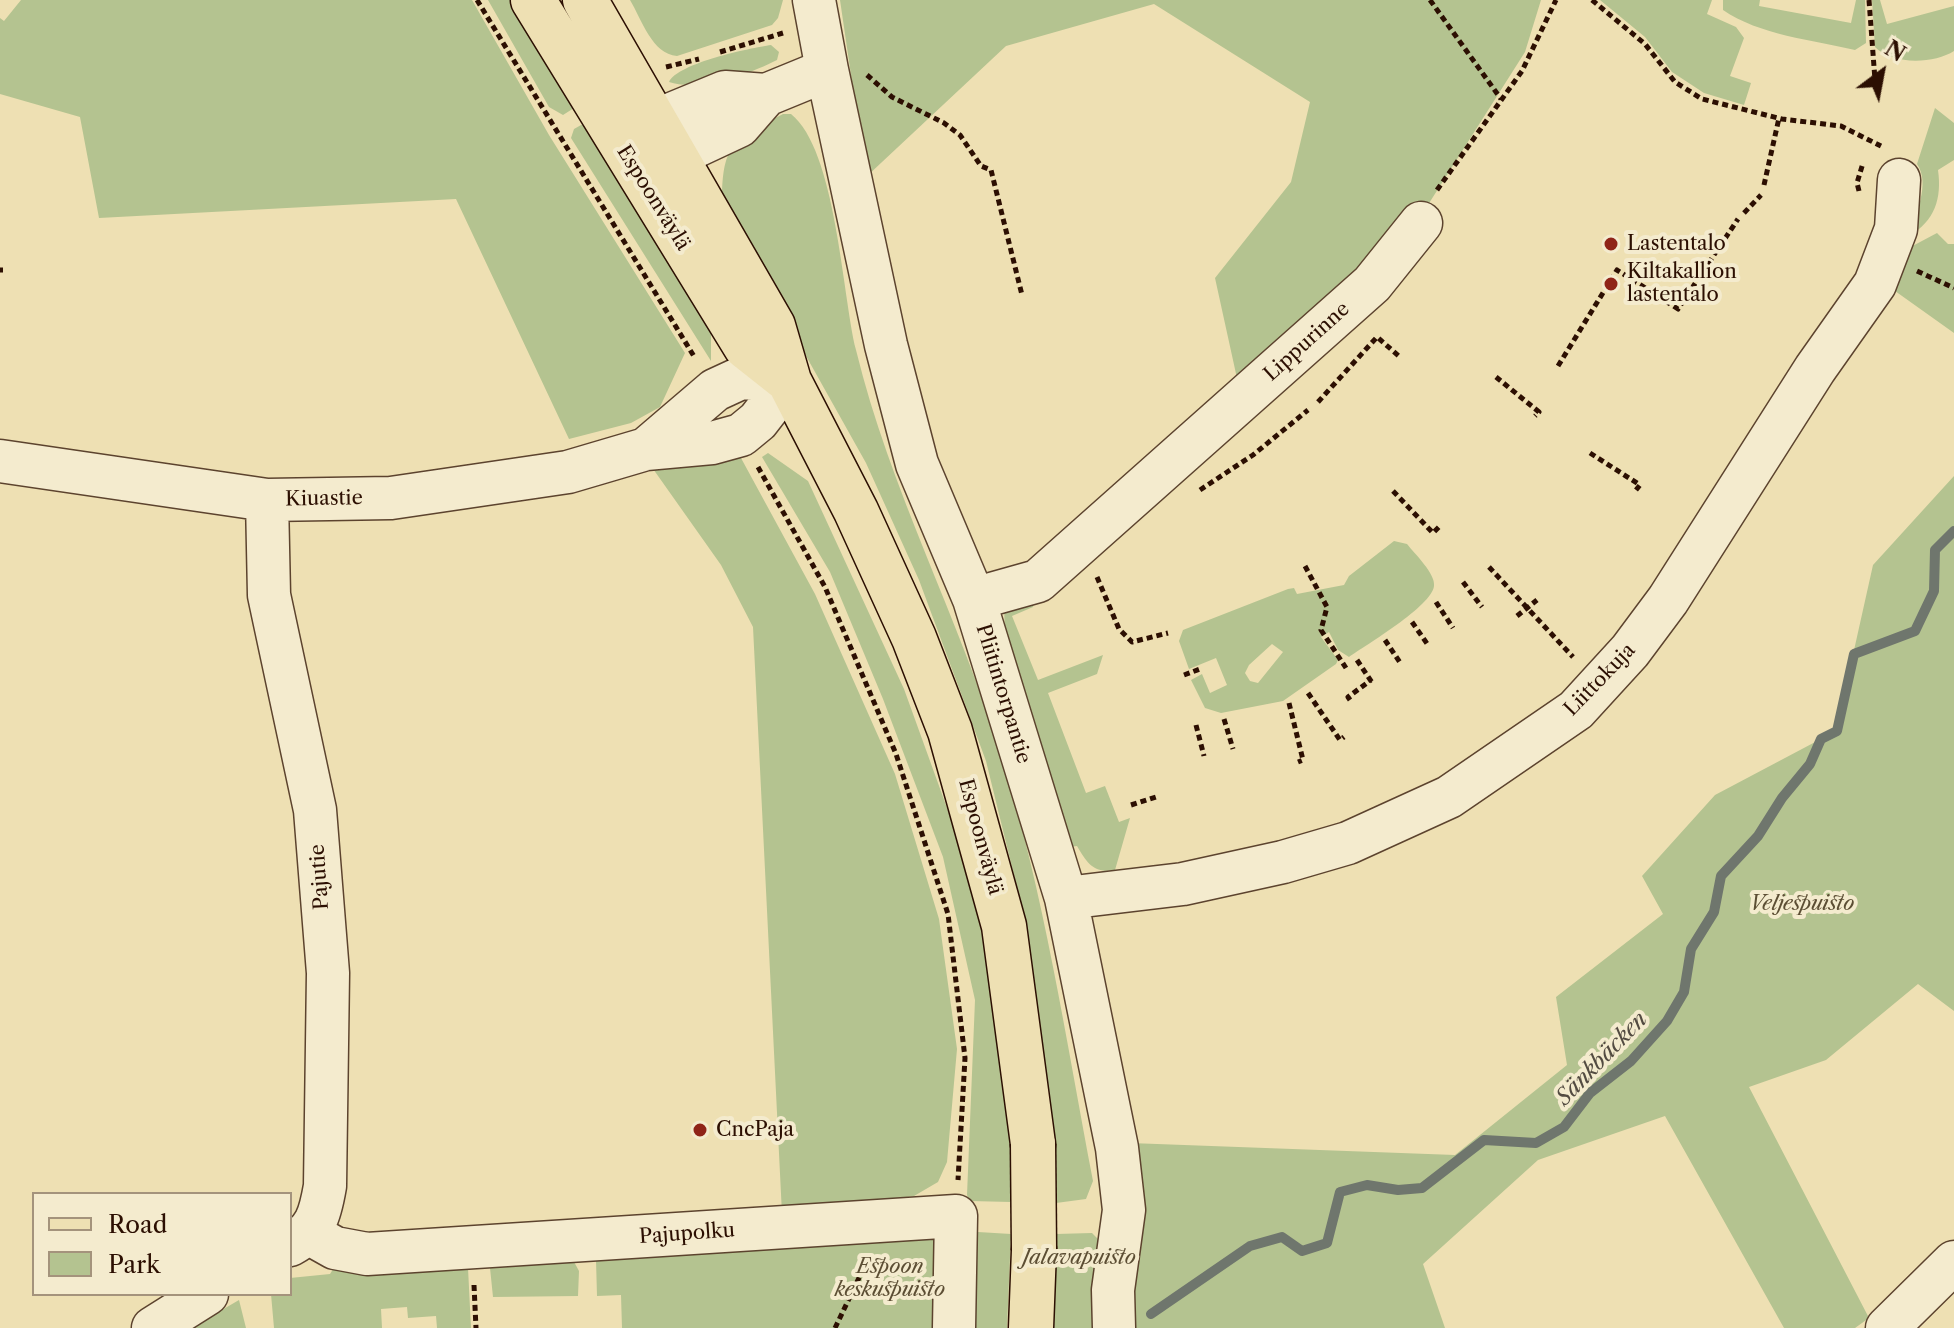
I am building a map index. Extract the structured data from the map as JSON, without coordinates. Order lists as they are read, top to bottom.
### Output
{
  "streets": {
    "main road": ["Espoonväylä"],
    "street": [
      "Lippurinne",
      "Kiuastie",
      "Liittokuja",
      "Pliitintorpantie",
      "Pajutie",
      "Pajupolku"
    ]
  },
  "crossings": [
    ["Espoonväylä", "Kiuastie"],
    ["Lippurinne", "Pliitintorpantie"],
    ["Kiuastie", "Pajutie"],
    ["Liittokuja", "Pliitintorpantie"],
    ["Pajutie", "Pajupolku"]
  ],
  "water": ["Sänkbäcken"],
  "parks": ["Veljespuisto", "Jalavapuisto", "Espoon keskuspuisto"],
  "places": ["Lastentalo", "Kiltakallion lastentalo", "CncPaja"],
  "legend": ["Road", "Park"],
  "north": "top right"
}
